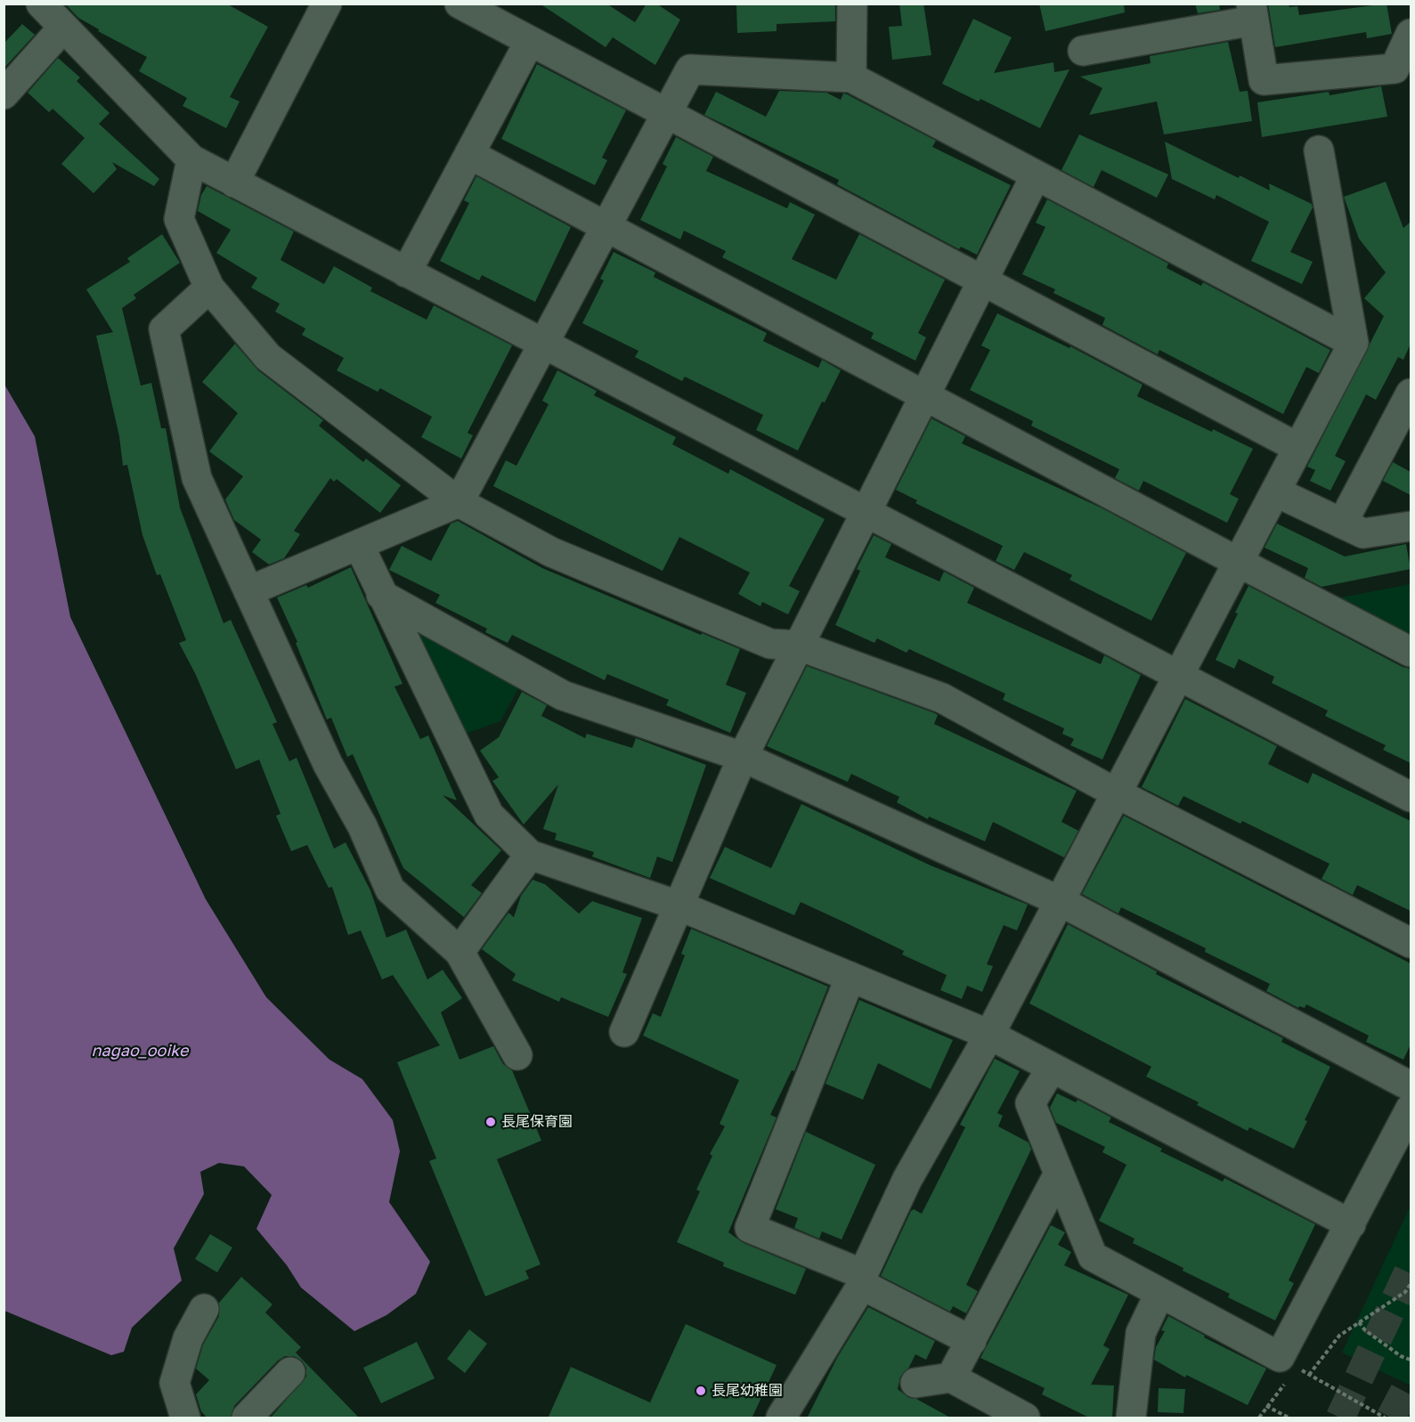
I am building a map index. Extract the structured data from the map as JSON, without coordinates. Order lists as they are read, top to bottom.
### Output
{
  "water": ["nagao_ooike"],
  "places": ["長尾保育園", "長尾幼稚園"]
}
